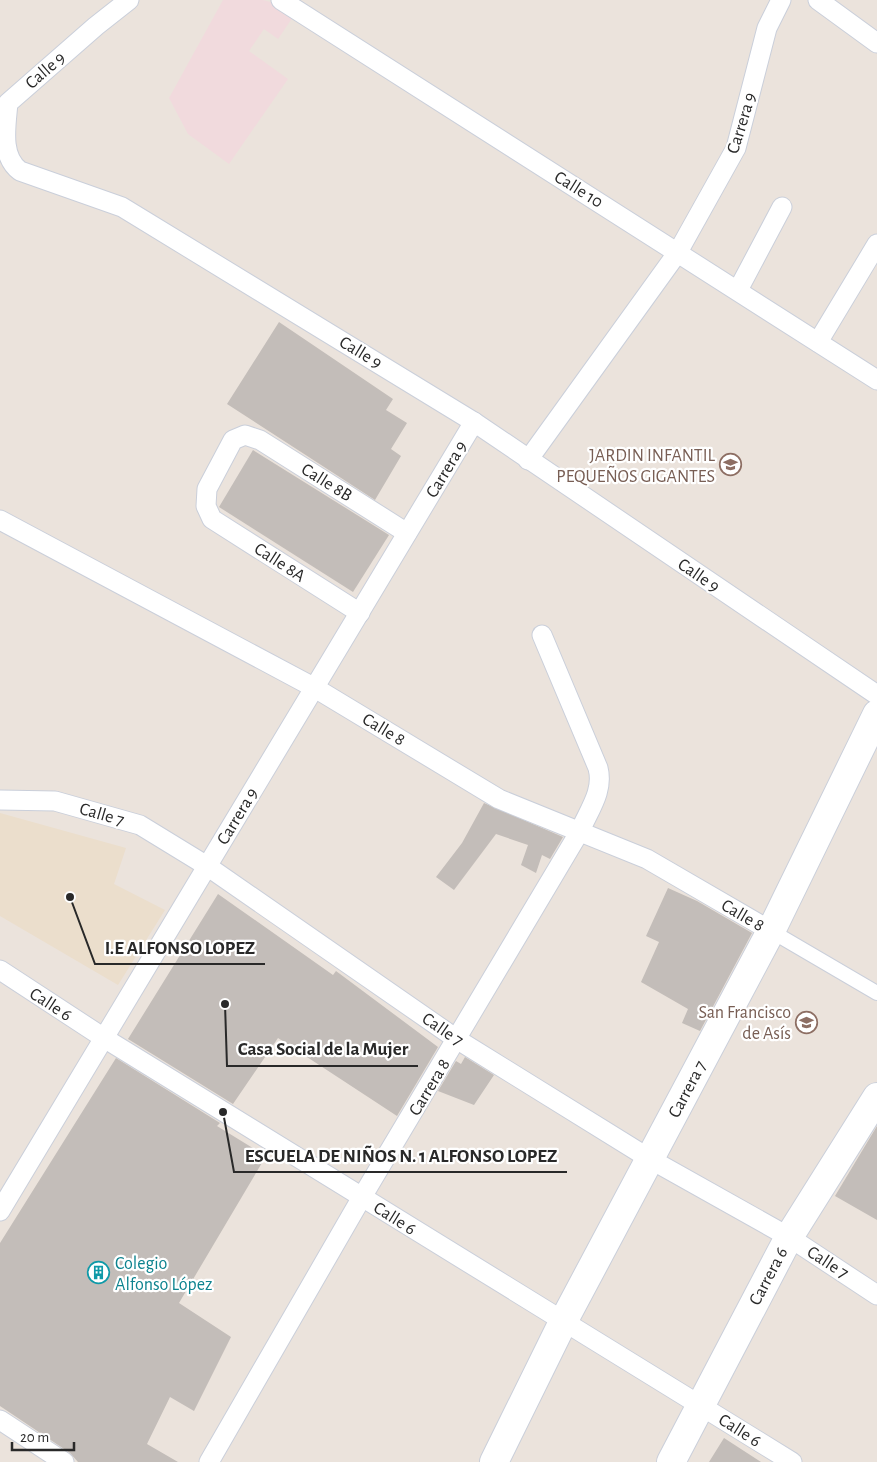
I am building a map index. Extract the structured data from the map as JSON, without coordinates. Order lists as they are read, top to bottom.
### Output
{
  "streets": {
    "main road": ["Carrera 7", "Carrera 6"],
    "street": [
      "Calle 9",
      "Carrera 9",
      "Calle 10",
      "Calle 8B",
      "Calle 8A",
      "Calle 8",
      "Calle 7",
      "Calle 6",
      "Carrera 8"
    ]
  },
  "crossings": [
    ["Calle 9", "Carrera 9"],
    ["Carrera 9", "Calle 10"],
    ["Carrera 9", "Calle 8B"],
    ["Carrera 9", "Calle 8A"],
    ["Carrera 9", "Calle 8"],
    ["Carrera 9", "Calle 7"],
    ["Carrera 9", "Calle 6"],
    ["Calle 8B", "Calle 8A"],
    ["Calle 8", "Carrera 8"],
    ["Calle 8", "Carrera 7"],
    ["Calle 7", "Carrera 8"],
    ["Calle 7", "Carrera 7"],
    ["Calle 7", "Carrera 6"],
    ["Calle 6", "Carrera 8"],
    ["Calle 6", "Carrera 7"],
    ["Calle 6", "Carrera 6"]
  ],
  "places": {
    "school or university": ["JARDIN INFANTIL PEQUEÑOS GIGANTES", "San Francisco de Asís"],
    "other": ["I.E ALFONSO LOPEZ", "Casa Social de la Mujer", "ESCUELA DE NIÑOS N. 1 ALFONSO LOPEZ"],
    "building": ["Colegio Alfonso López"]
  },
  "scale_bar": "20 m"
}
